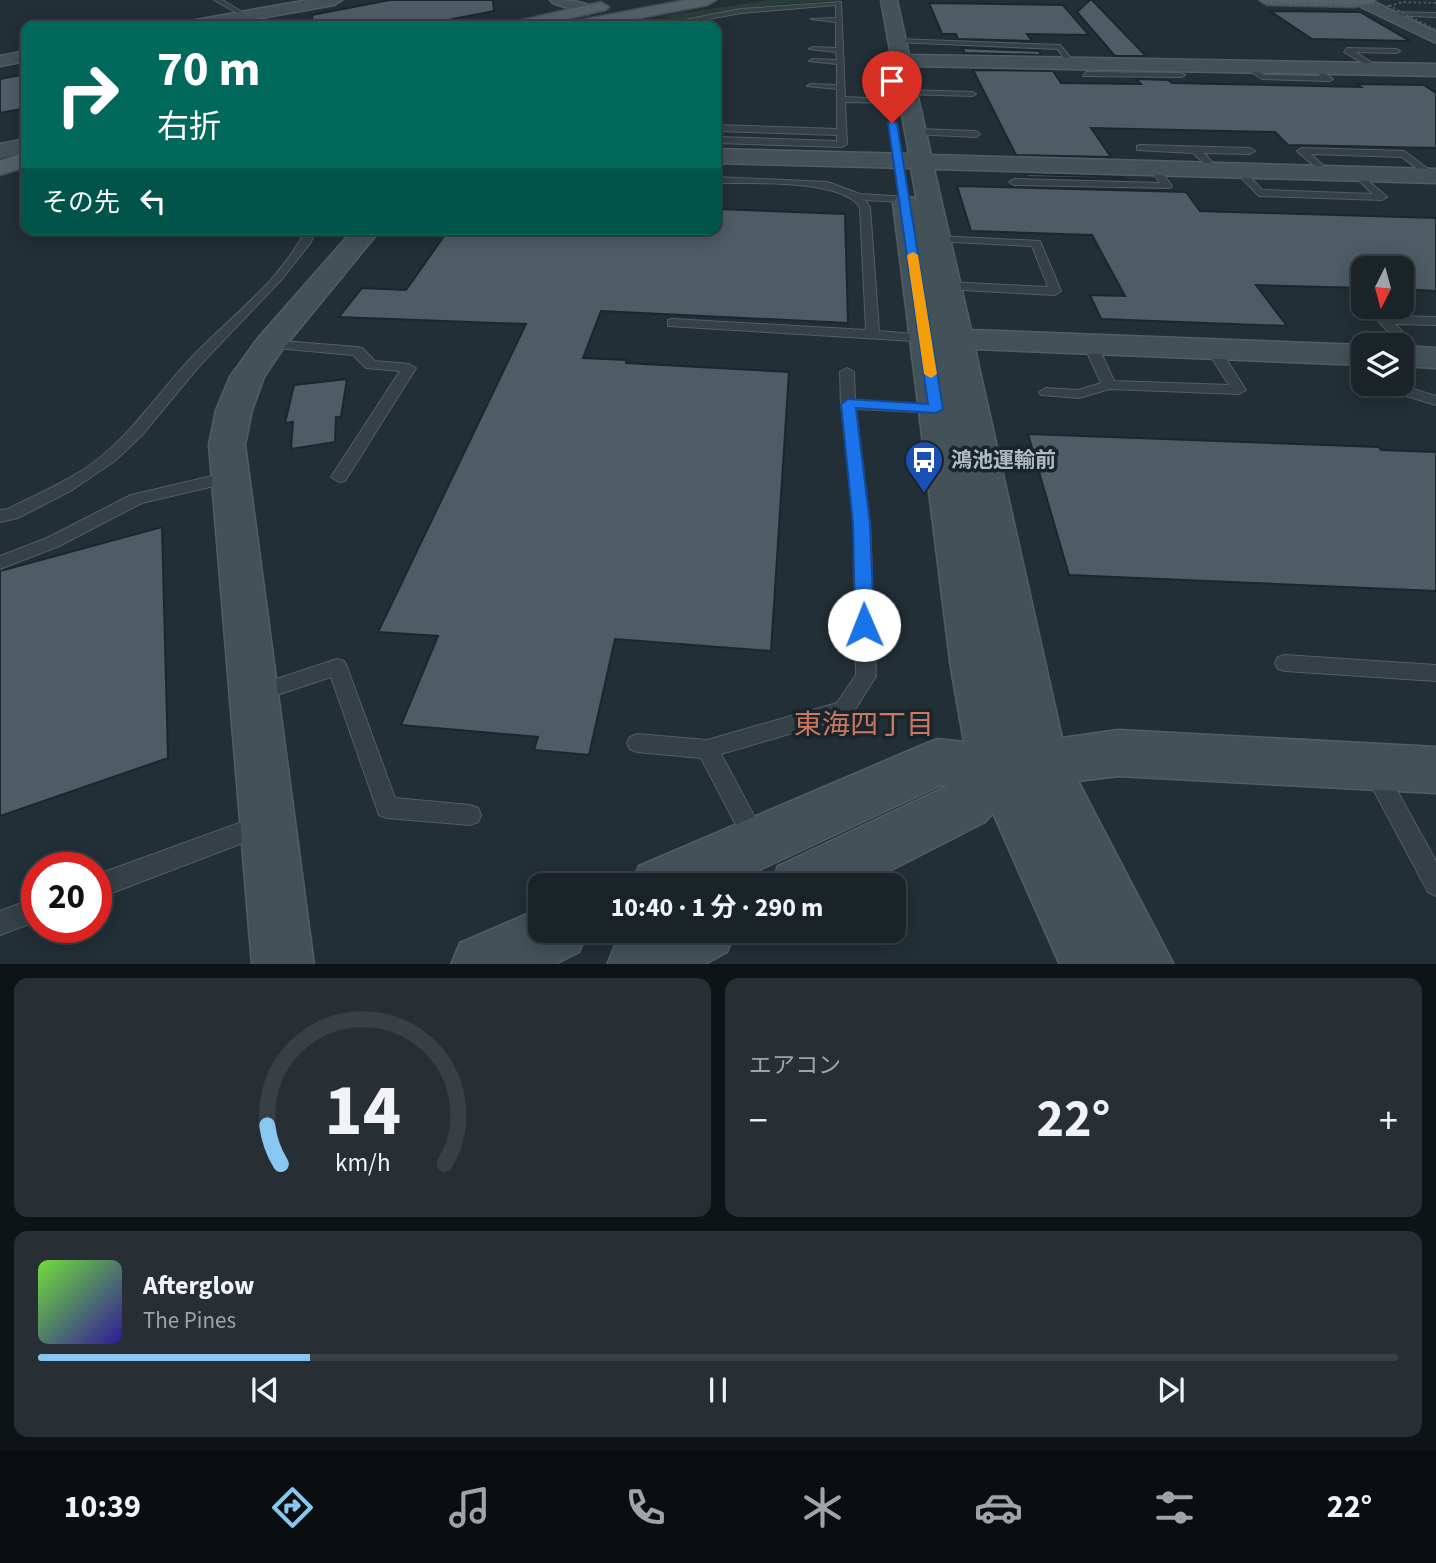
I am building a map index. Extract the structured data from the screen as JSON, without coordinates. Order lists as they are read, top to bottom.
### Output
{
  "districts": ["東海四丁目"],
  "places": {
    "bus stop": ["鴻池運輸前"]
  },
  "north": "bottom",
  "page": {
    "turn": ["70 m", "右折"],
    "then": "その先",
    "limit": "20",
    "trip": "10:40 · 1 分 · 290 m",
    "tile": "エアコン",
    "heat": ["−", "22°", "+"],
    "song": ["Afterglow", "The Pines"],
    "tabs": ["10:39", "22°"],
    "gauge": ["14", "km/h"]
  }
}
